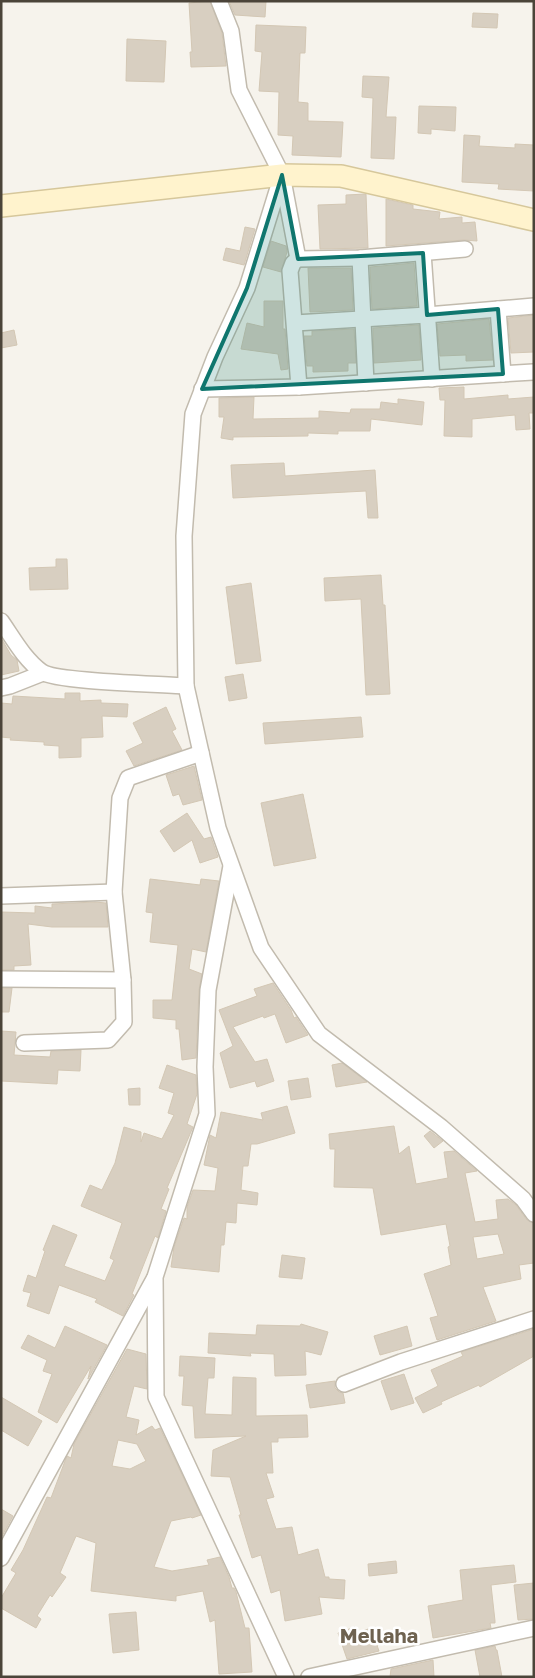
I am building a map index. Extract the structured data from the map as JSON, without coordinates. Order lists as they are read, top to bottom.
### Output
{
  "districts": ["Mellaha"]
}
